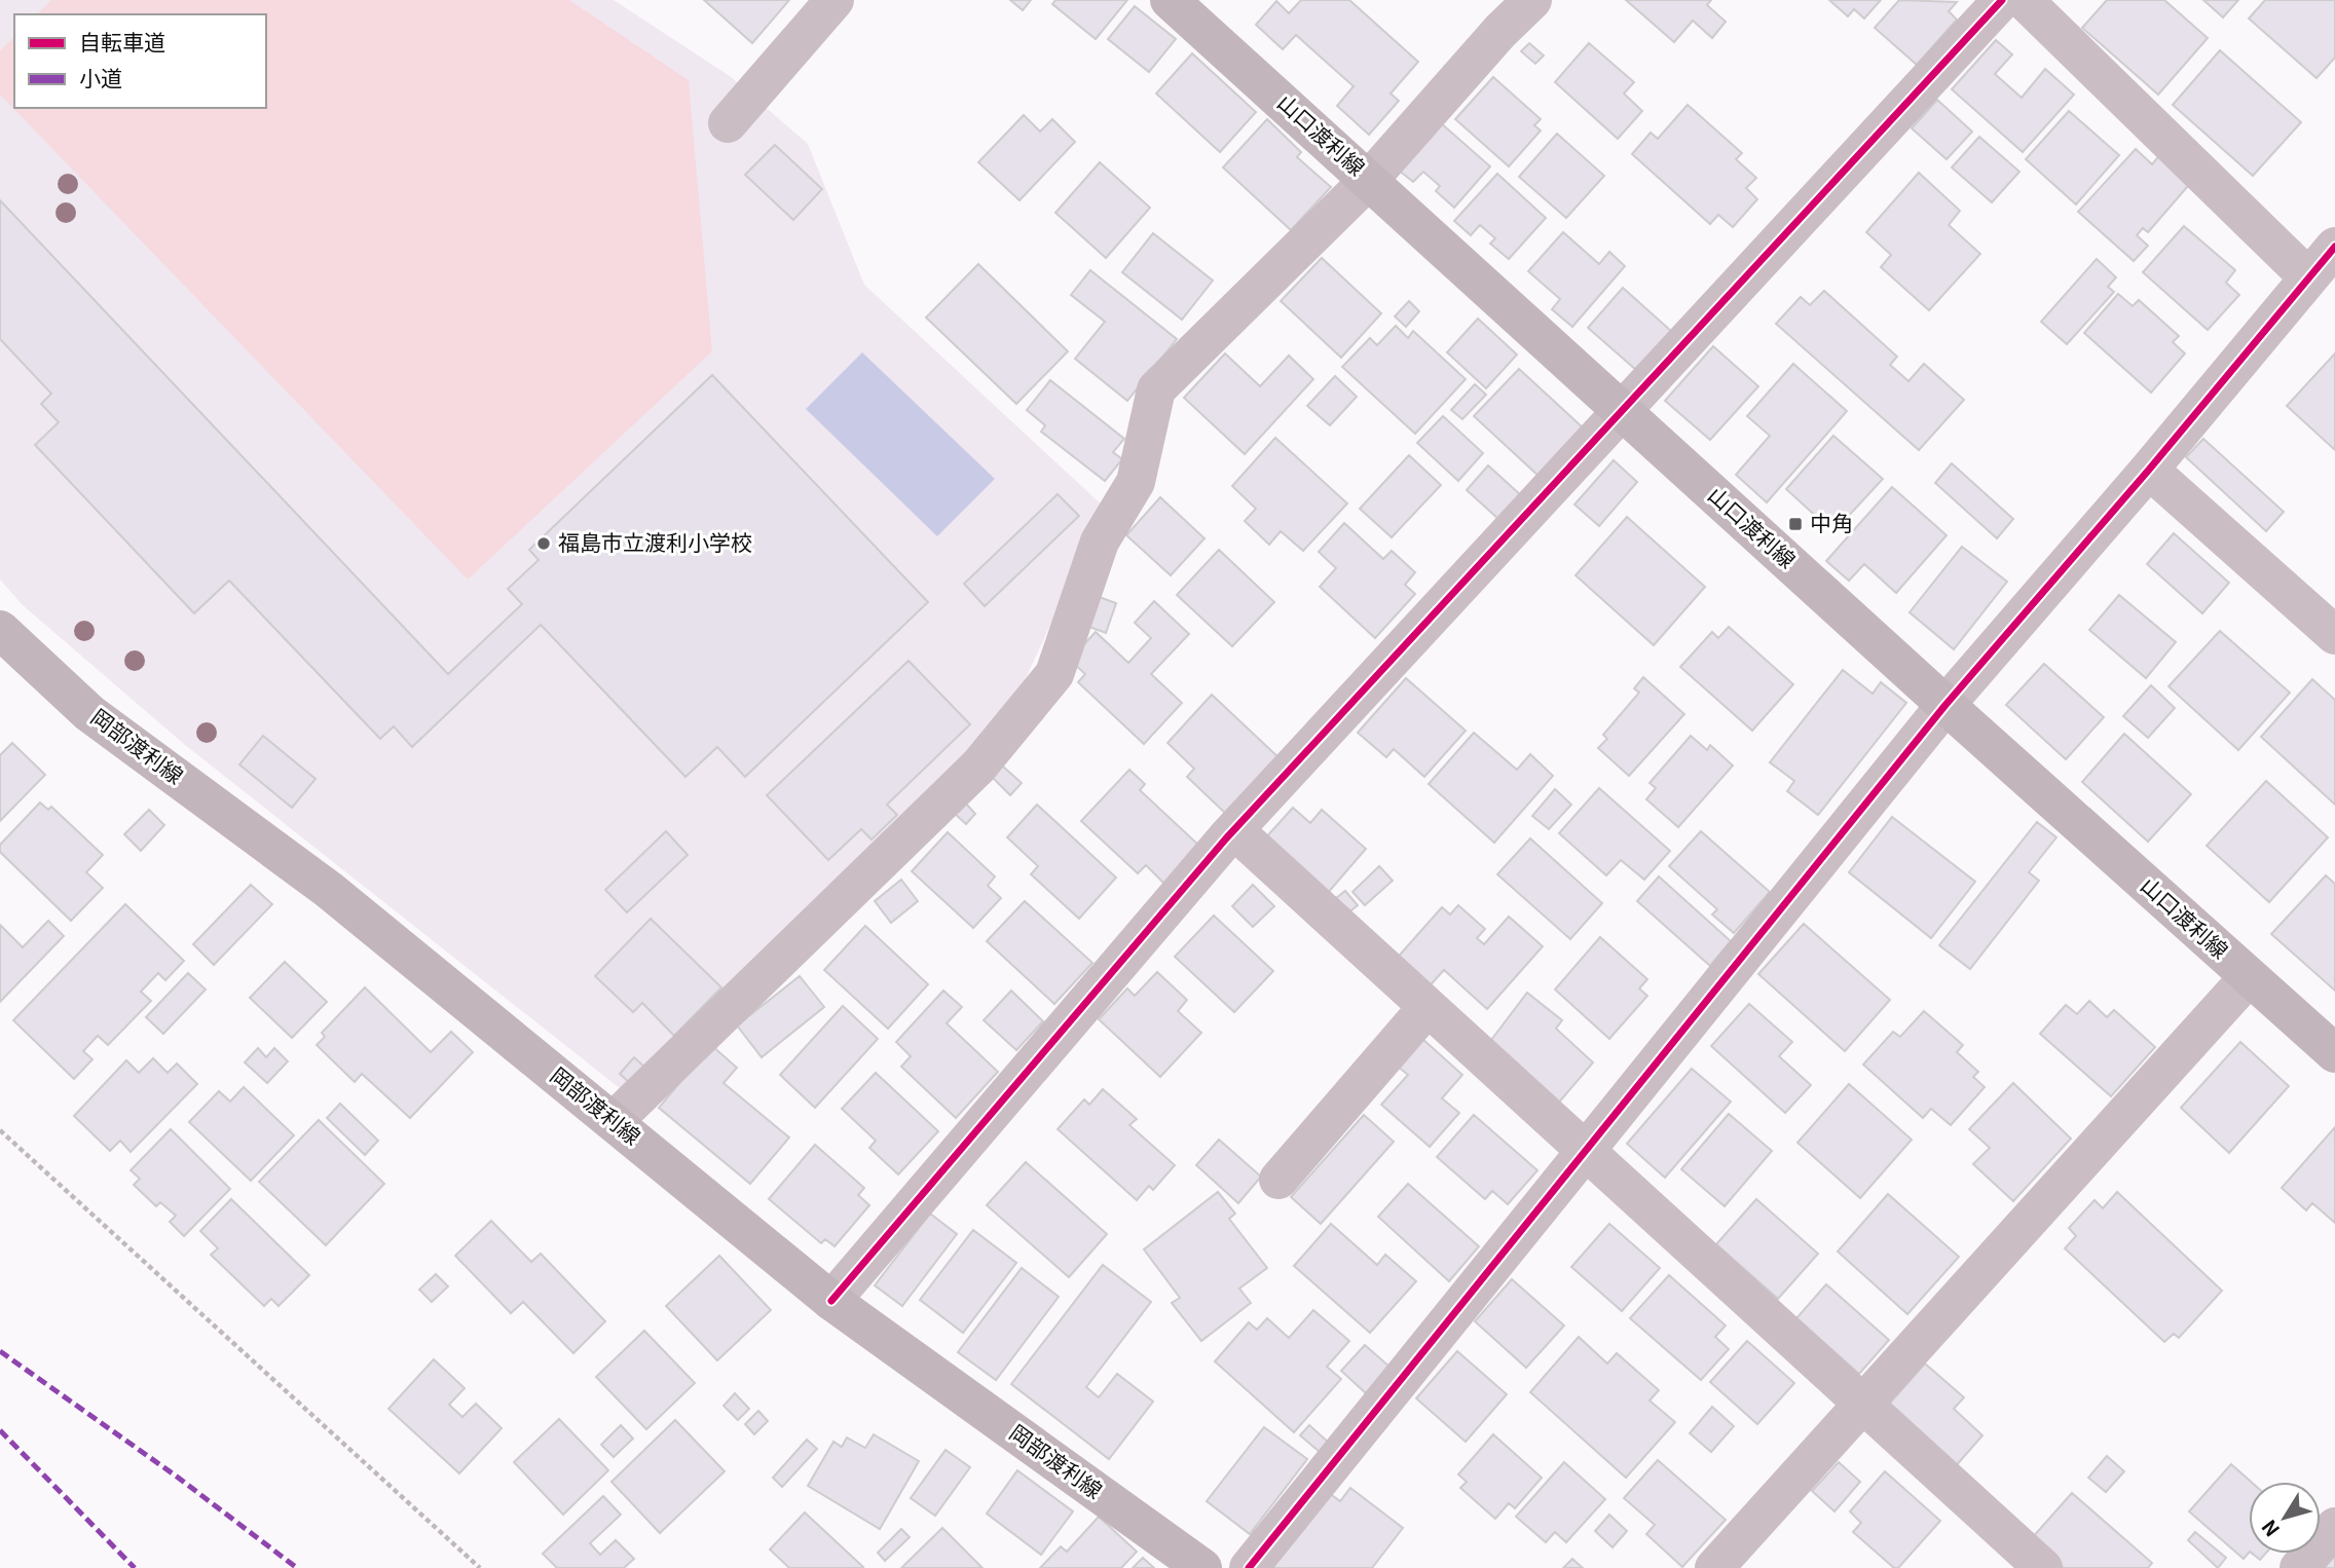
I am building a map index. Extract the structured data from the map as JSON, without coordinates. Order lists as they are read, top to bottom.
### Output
{
  "streets": {
    "main road": ["山口渡利線", "岡部渡利線"]
  },
  "places": {
    "transit": ["中角"],
    "other": ["福島市立渡利小学校"]
  },
  "legend": ["自転車道", "小道"],
  "north": "bottom left"
}
